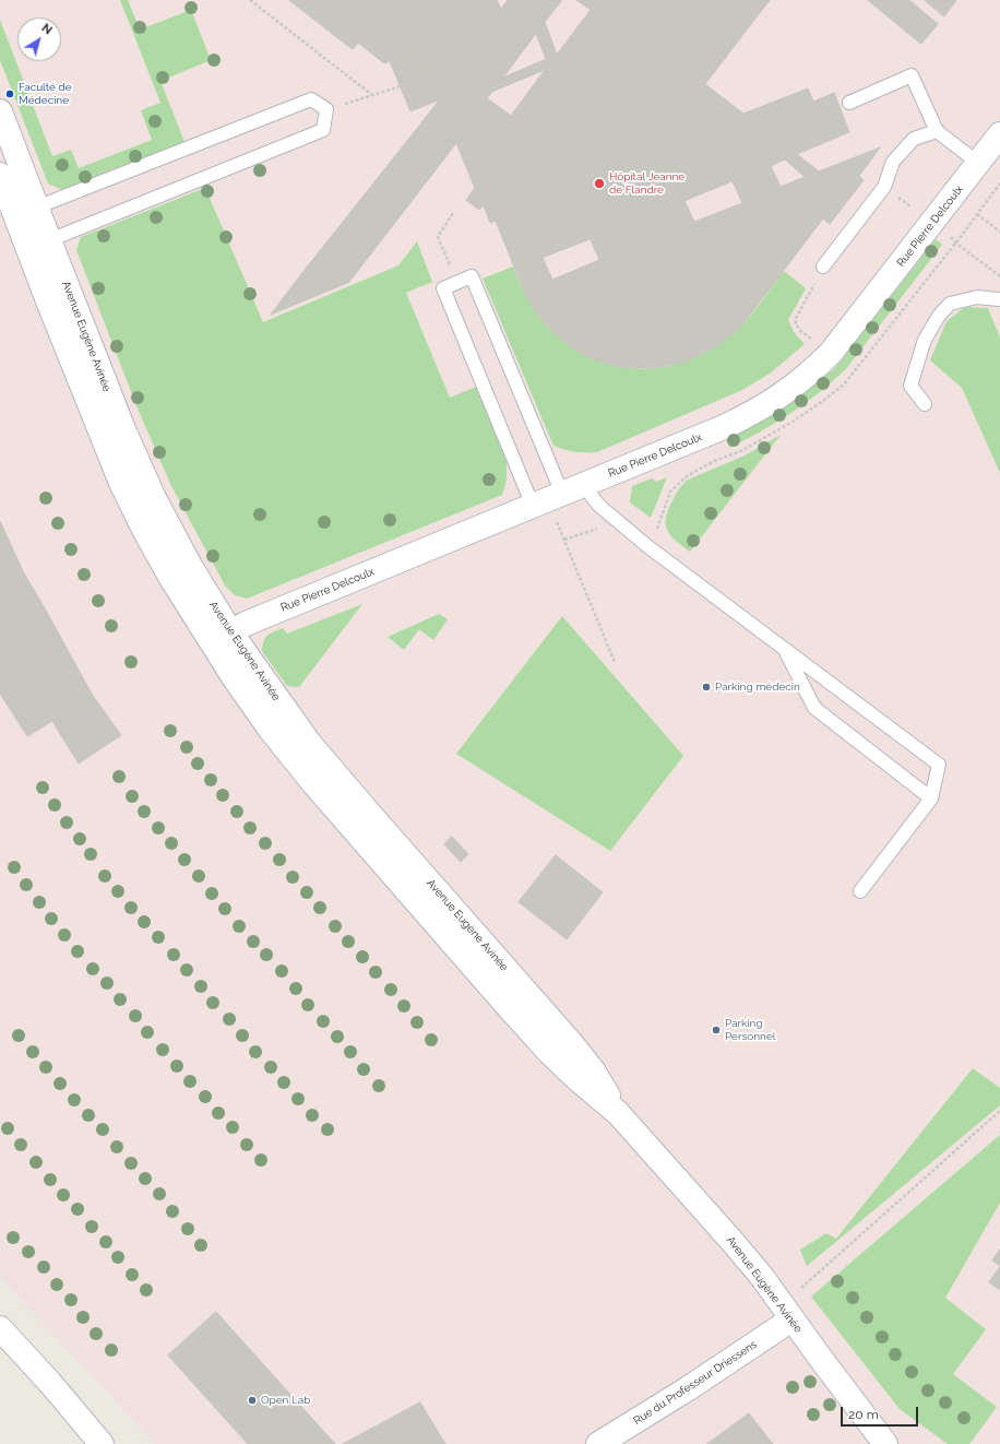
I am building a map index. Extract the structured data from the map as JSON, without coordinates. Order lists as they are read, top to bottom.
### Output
{
  "streets": {
    "street": ["Rue Pierre Delcoulx", "Avenue Eugène Avinée", "Rue du Professeur Driessens"]
  },
  "crossings": [
    ["Rue Pierre Delcoulx", "Avenue Eugène Avinée"],
    ["Avenue Eugène Avinée", "Rue du Professeur Driessens"]
  ],
  "places": [
    "Faculté de Médecine",
    "Hôpital Jeanne de Flandre",
    "Parking médecin",
    "Parking Personnel",
    "Open Lab"
  ],
  "scale_bar": "20 m",
  "north": "top right"
}
